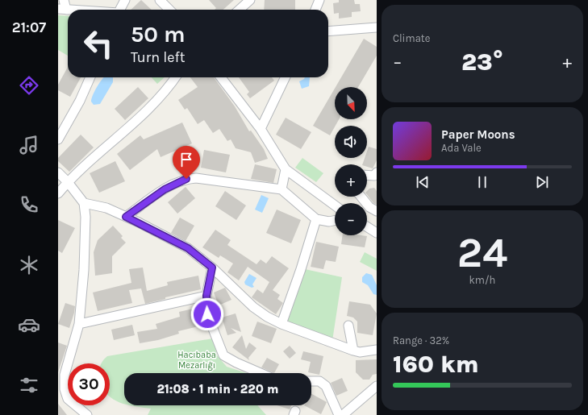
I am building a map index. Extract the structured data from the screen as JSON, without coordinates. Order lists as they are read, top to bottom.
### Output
{
  "parks": ["Hacıbaba Mezarlığı"],
  "north": "bottom right",
  "page": {
    "tabs": "21:07",
    "tile": [
      "Climate",
      ["24", "km/h"],
      ["Range · 32%", "160 km"]
    ],
    "turn": ["50 m", "Turn left"],
    "heat": ["−", "23°", "+"],
    "map_buttons": ["+", "−"],
    "song": ["Paper Moons", "Ada Vale"],
    "limit": "30",
    "trip": "21:08 · 1 min · 220 m"
  }
}
